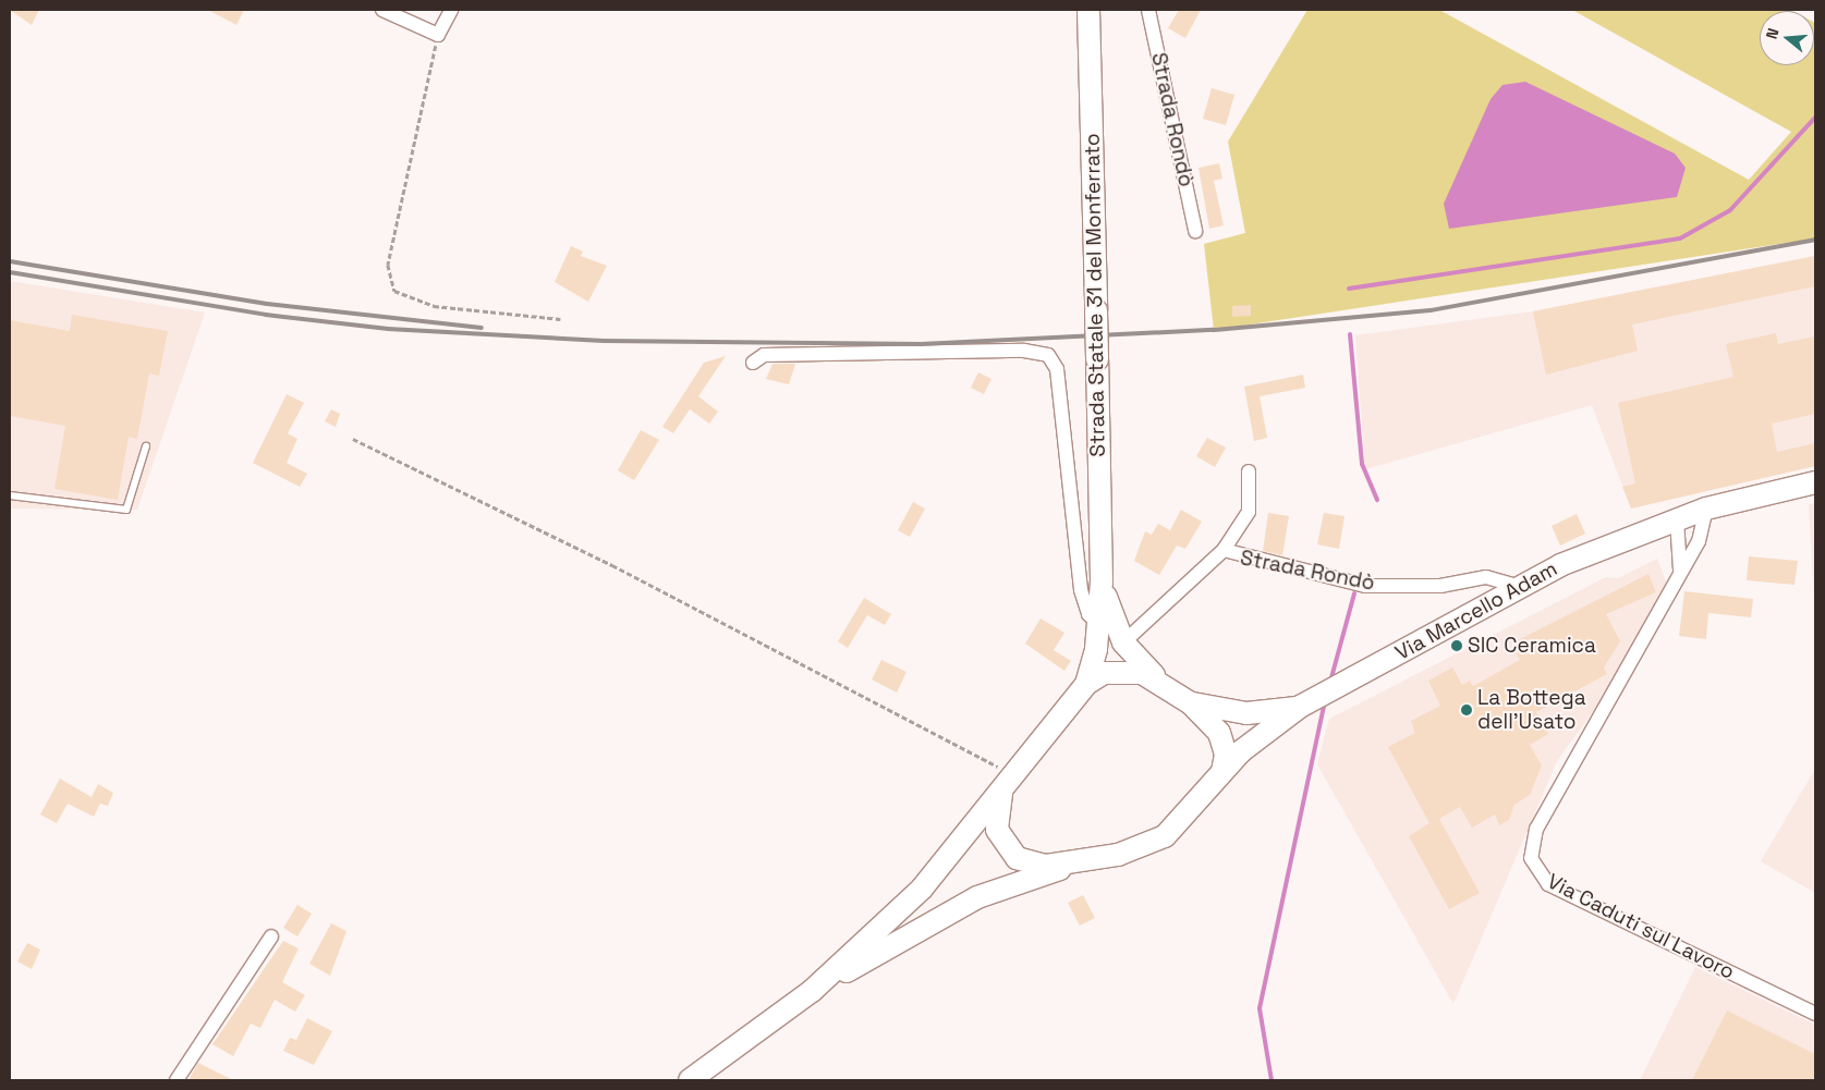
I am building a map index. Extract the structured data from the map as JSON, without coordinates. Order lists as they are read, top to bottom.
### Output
{
  "streets": {
    "main road": ["Strada Statale 31 del Monferrato", "Via Marcello Adam"],
    "street": ["Strada Rondò", "Via Caduti sul Lavoro"]
  },
  "crossings": [
    ["Strada Rondò", "Strada Statale 31 del Monferrato"],
    ["Strada Rondò", "Via Marcello Adam"],
    ["Strada Statale 31 del Monferrato", "Via Marcello Adam"],
    ["Via Marcello Adam", "Via Caduti sul Lavoro"]
  ],
  "places": ["SIC Ceramica", "La Bottega dell'Usato"],
  "north": "left"
}
